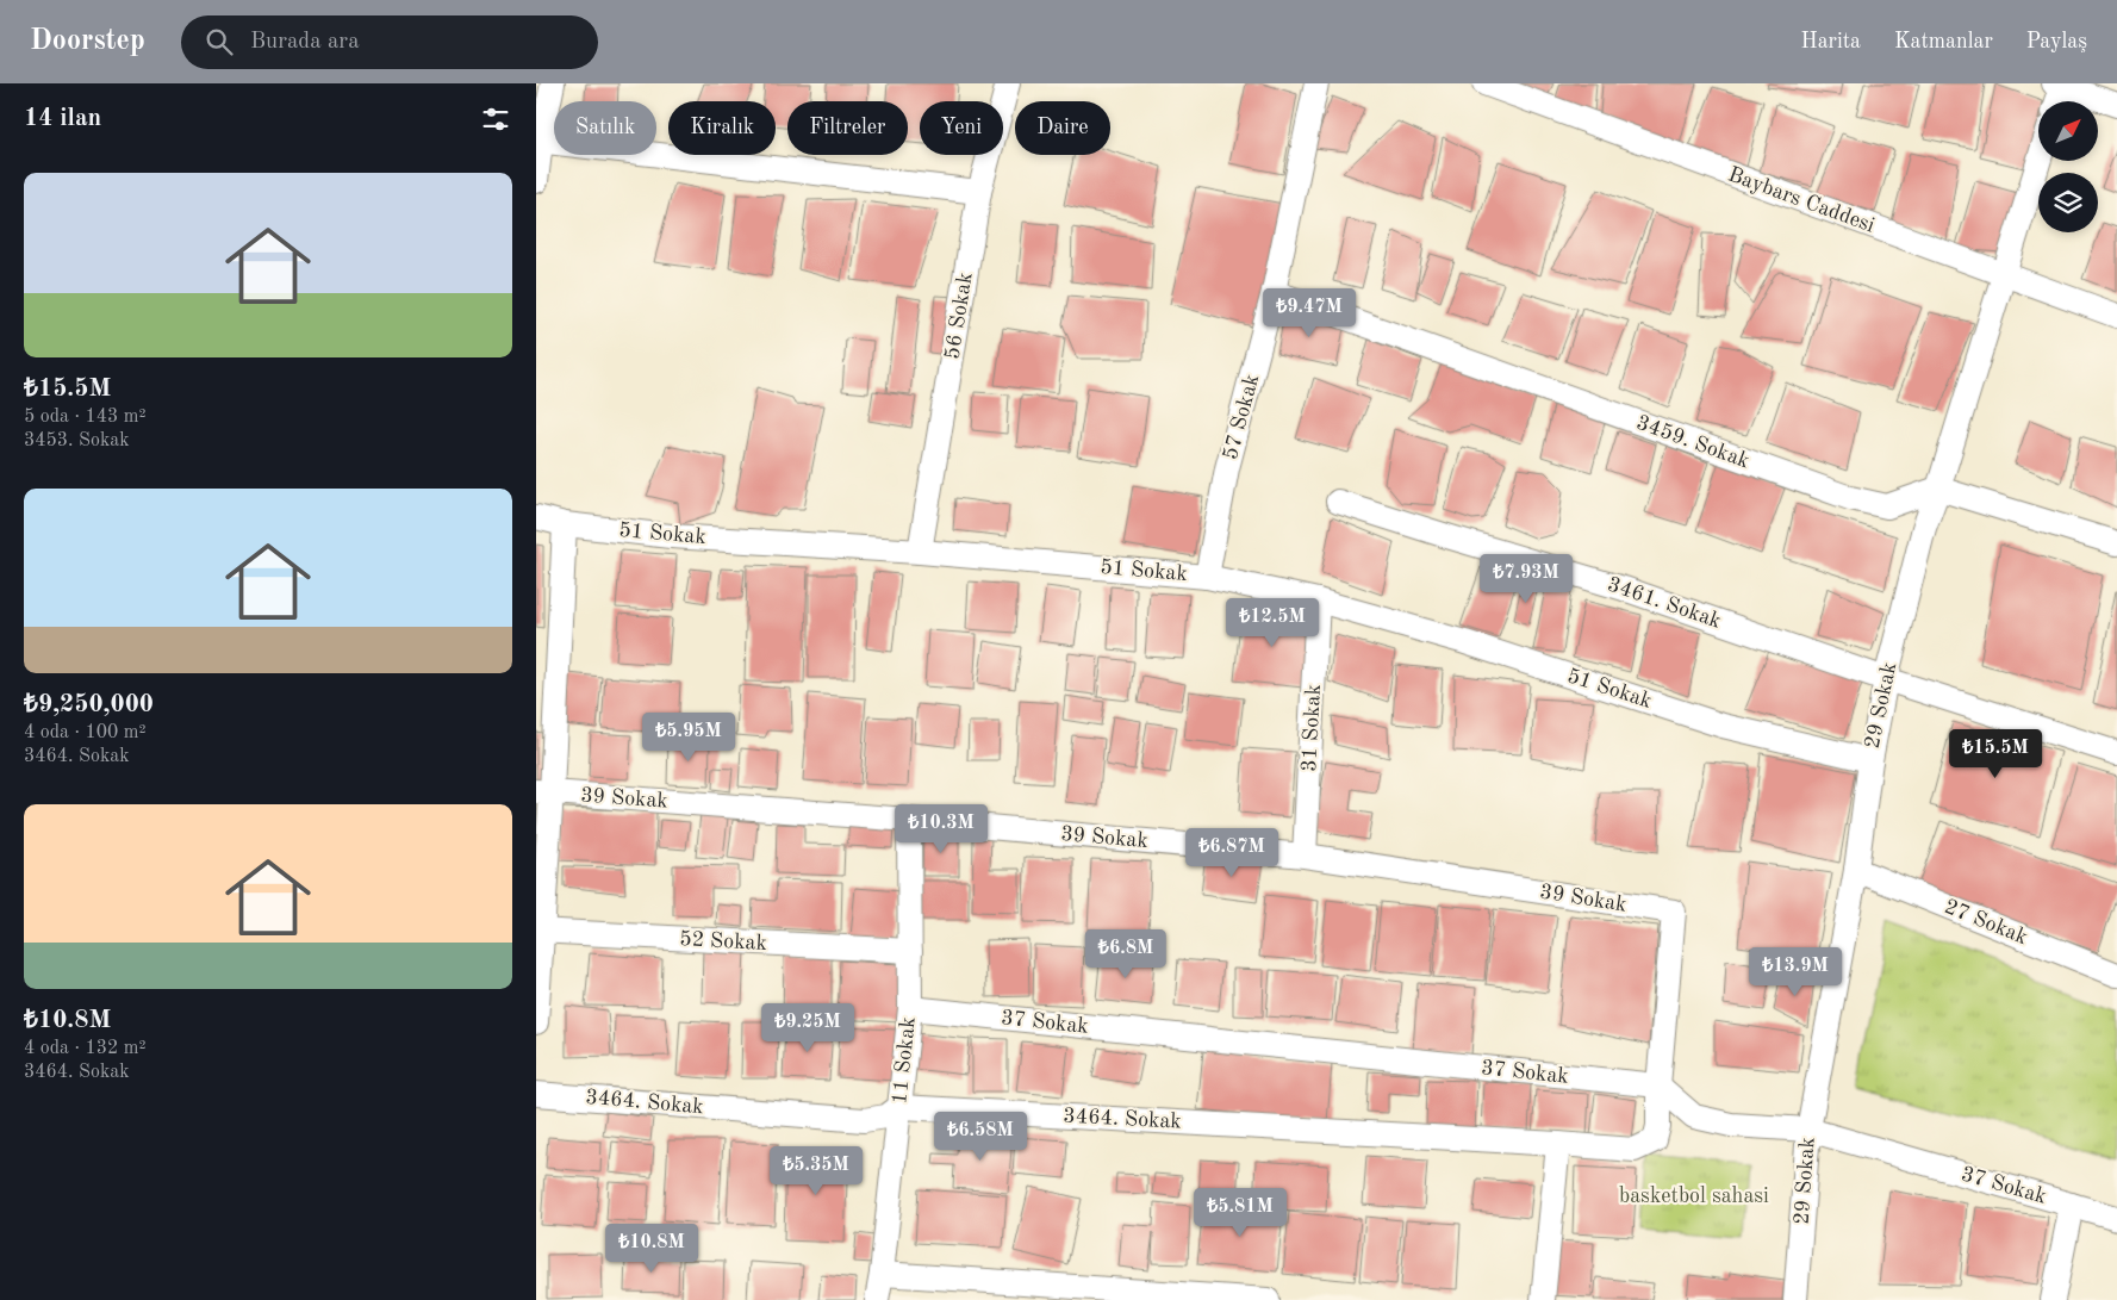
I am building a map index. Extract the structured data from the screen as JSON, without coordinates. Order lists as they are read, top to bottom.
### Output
{
  "streets": {
    "street": [
      "Baybars Caddesi",
      "56 Sokak",
      "57 Sokak",
      "3459. Sokak",
      "51 Sokak",
      "3461. Sokak",
      "29 Sokak",
      "31 Sokak",
      "39 Sokak",
      "27 Sokak",
      "52 Sokak",
      "37 Sokak",
      "11 Sokak",
      "3464. Sokak"
    ]
  },
  "crossings": [
    ["Baybars Caddesi", "29 Sokak"],
    ["56 Sokak", "51 Sokak"],
    ["57 Sokak", "3459. Sokak"],
    ["57 Sokak", "51 Sokak"],
    ["3459. Sokak", "29 Sokak"],
    ["51 Sokak", "29 Sokak"],
    ["51 Sokak", "31 Sokak"],
    ["3461. Sokak", "29 Sokak"],
    ["29 Sokak", "27 Sokak"],
    ["29 Sokak", "37 Sokak"],
    ["31 Sokak", "39 Sokak"],
    ["39 Sokak", "37 Sokak"],
    ["39 Sokak", "11 Sokak"],
    ["39 Sokak", "3464. Sokak"],
    ["52 Sokak", "11 Sokak"],
    ["37 Sokak", "11 Sokak"],
    ["37 Sokak", "3464. Sokak"],
    ["11 Sokak", "3464. Sokak"]
  ],
  "parks": ["basketbol sahasi"],
  "north": "top right",
  "page": {
    "header": "Doorstep",
    "search": "Burada ara",
    "nav": ["Harita", "Katmanlar", "Paylaş"],
    "heading": "14 ilan",
    "chip": [
      "Satılık",
      "Kiralık",
      "Filtreler",
      "Yeni",
      "Daire"
    ],
    "list": [
      {
        "name": "₺15.5M",
        "note": "5 oda · 143 m² · 3453. Sokak"
      },
      {
        "name": "₺9,250,000",
        "note": "4 oda · 100 m² · 3464. Sokak"
      },
      {
        "name": "₺10.8M",
        "note": "4 oda · 132 m² · 3464. Sokak"
      }
    ],
    "price": [
      "₺9.47M",
      "₺7.93M",
      "₺12.5M",
      "₺5.95M",
      "₺15.5M",
      "₺10.3M",
      "₺6.87M",
      "₺6.8M",
      "₺13.9M",
      "₺9.25M",
      "₺6.58M",
      "₺5.35M",
      "₺5.81M",
      "₺10.8M"
    ]
  }
}
